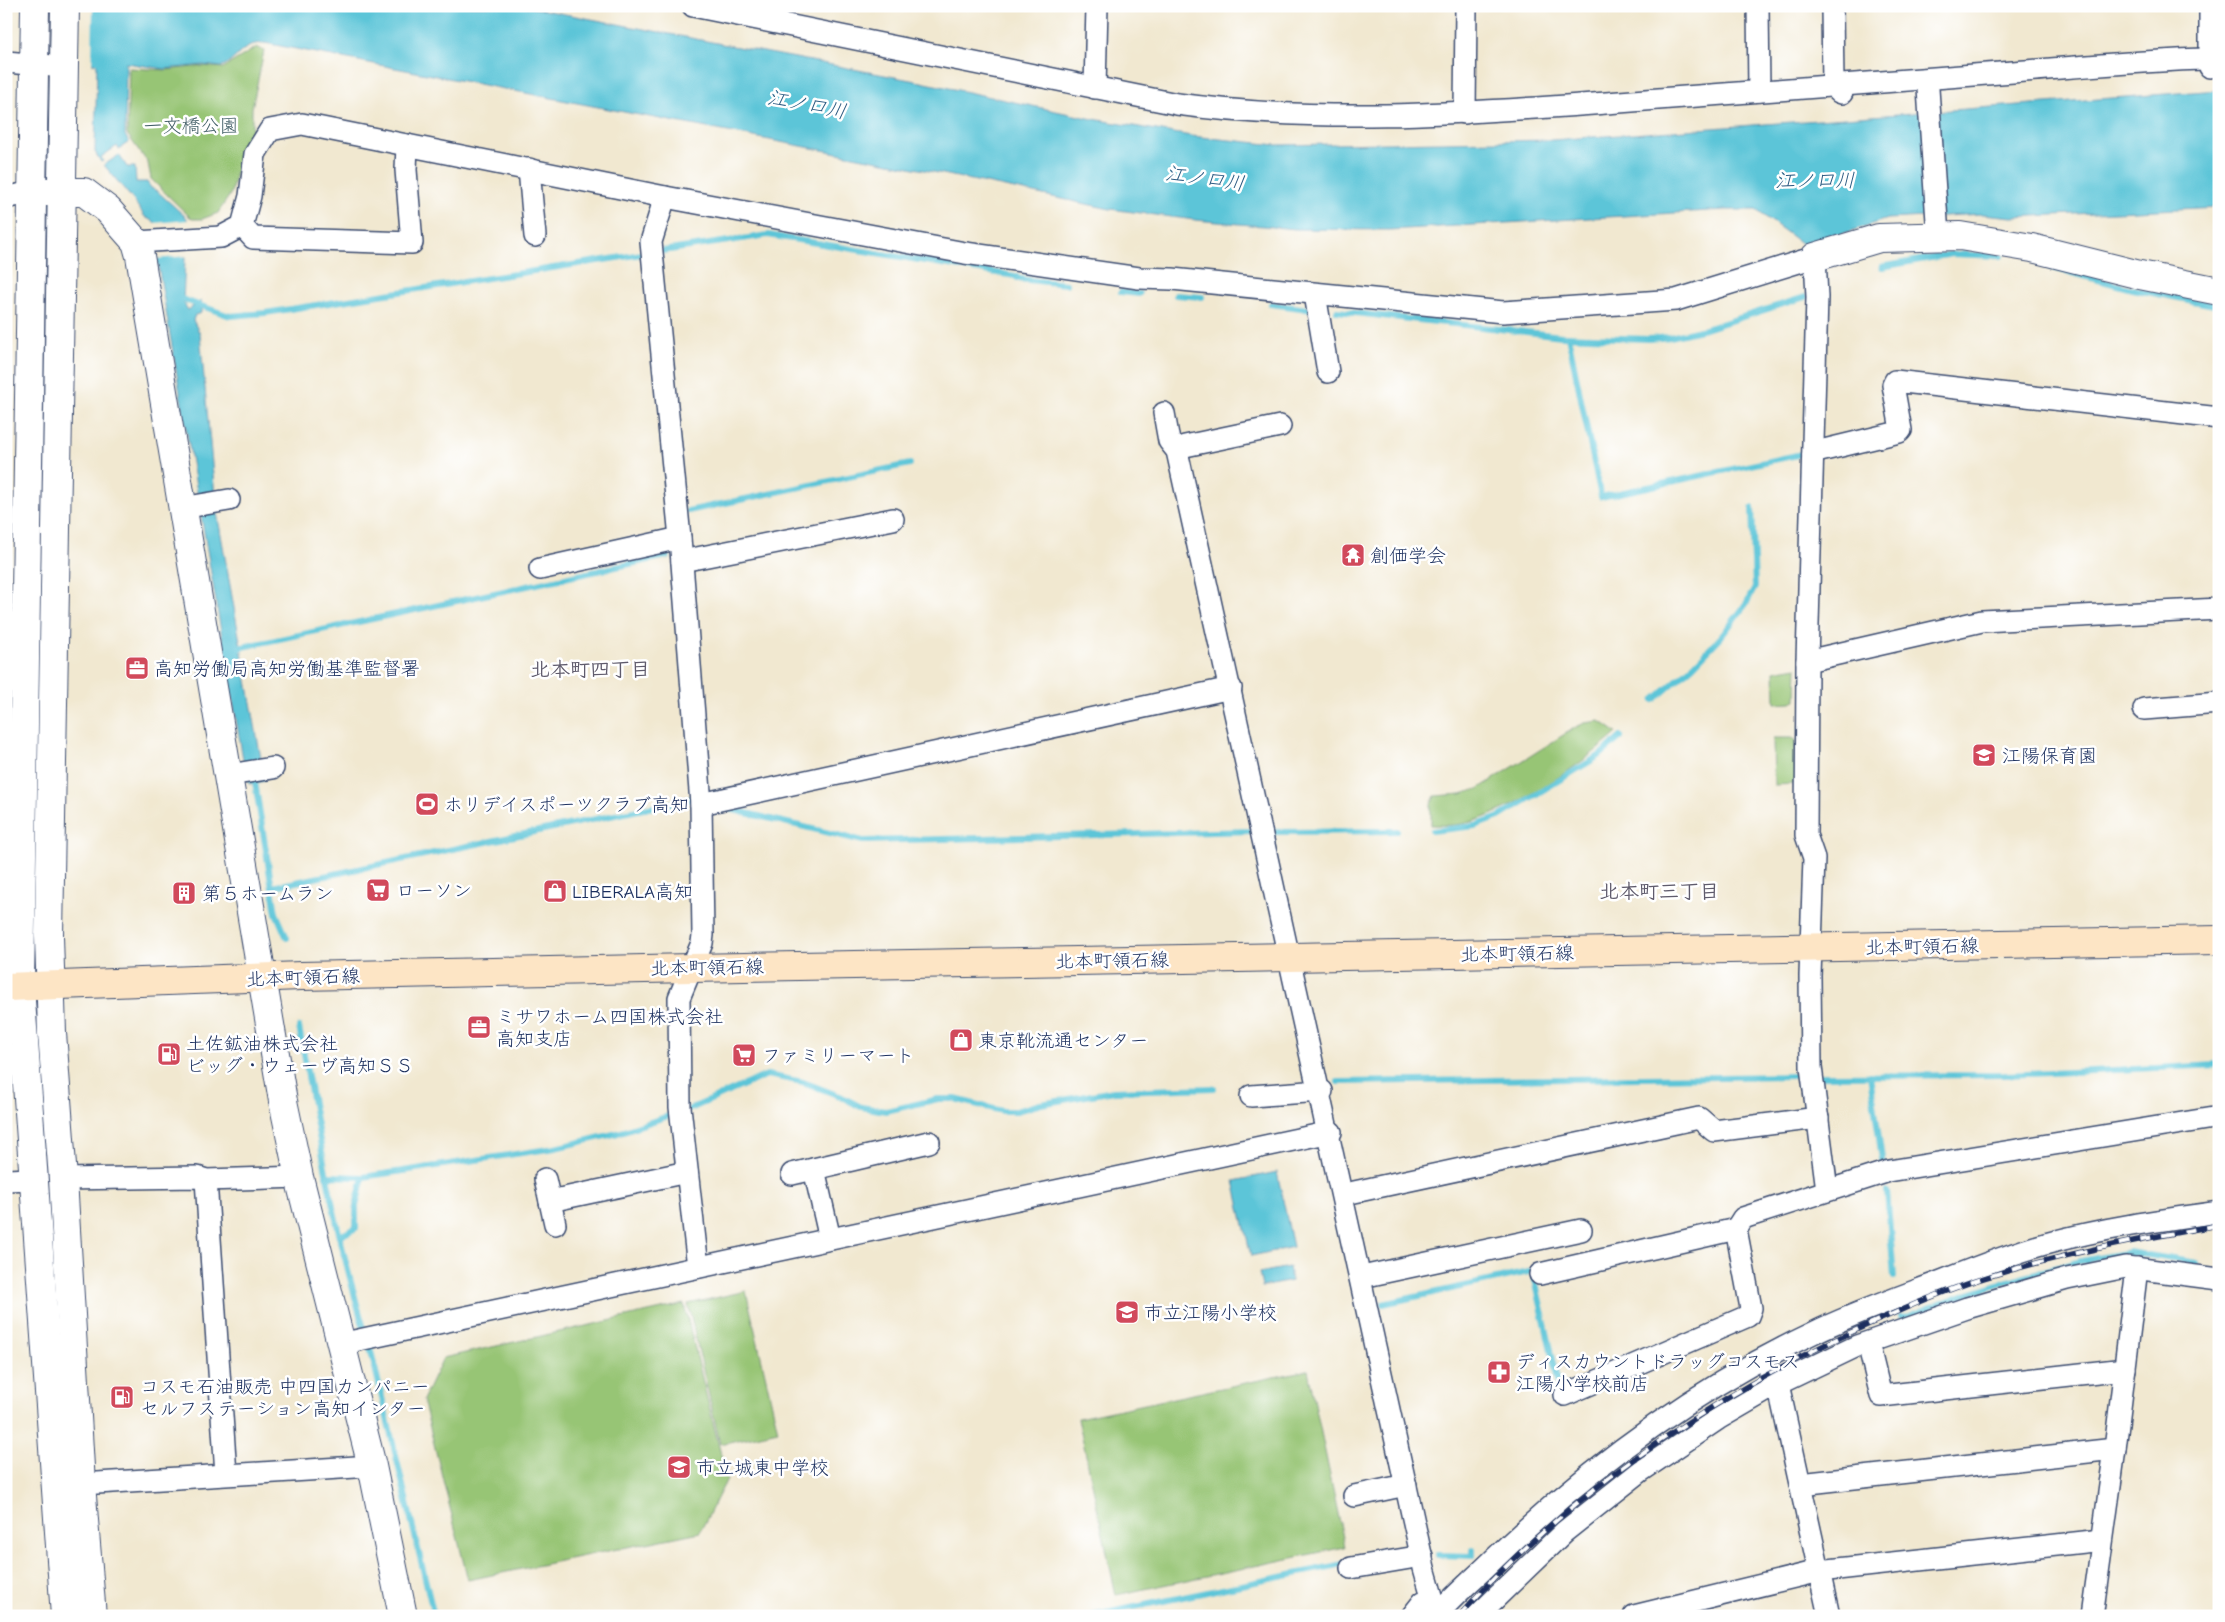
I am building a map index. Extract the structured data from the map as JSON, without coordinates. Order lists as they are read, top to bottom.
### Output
{
  "streets": {
    "main road": ["北本町領石線"]
  },
  "districts": ["北本町四丁目", "北本町三丁目"],
  "water": ["江ノ口川"],
  "parks": ["一文橋公園"],
  "places": {
    "temple": ["創価学会"],
    "office": ["高知労働局高知労働基準監督署", "ミサワホーム四国株式会社 高知支店"],
    "school or university": ["江陽保育園", "市立江陽小学校", "市立城東中学校"],
    "sports": ["ホリデイスポーツクラブ高知"],
    "supermarket": ["ローソン", "ファミリーマート"],
    "shop": ["LIBERALA高知", "東京靴流通センター"],
    "building": ["第５ホームラン"],
    "fuel station": ["土佐鉱油株式会社 ビッグ・ウェーヴ高知ＳＳ", "コスモ石油販売 中四国カンパニー セルフステーション高知インター"],
    "pharmacy": ["ディスカウントドラッグコスモス 江陽小学校前店"]
  }
}
